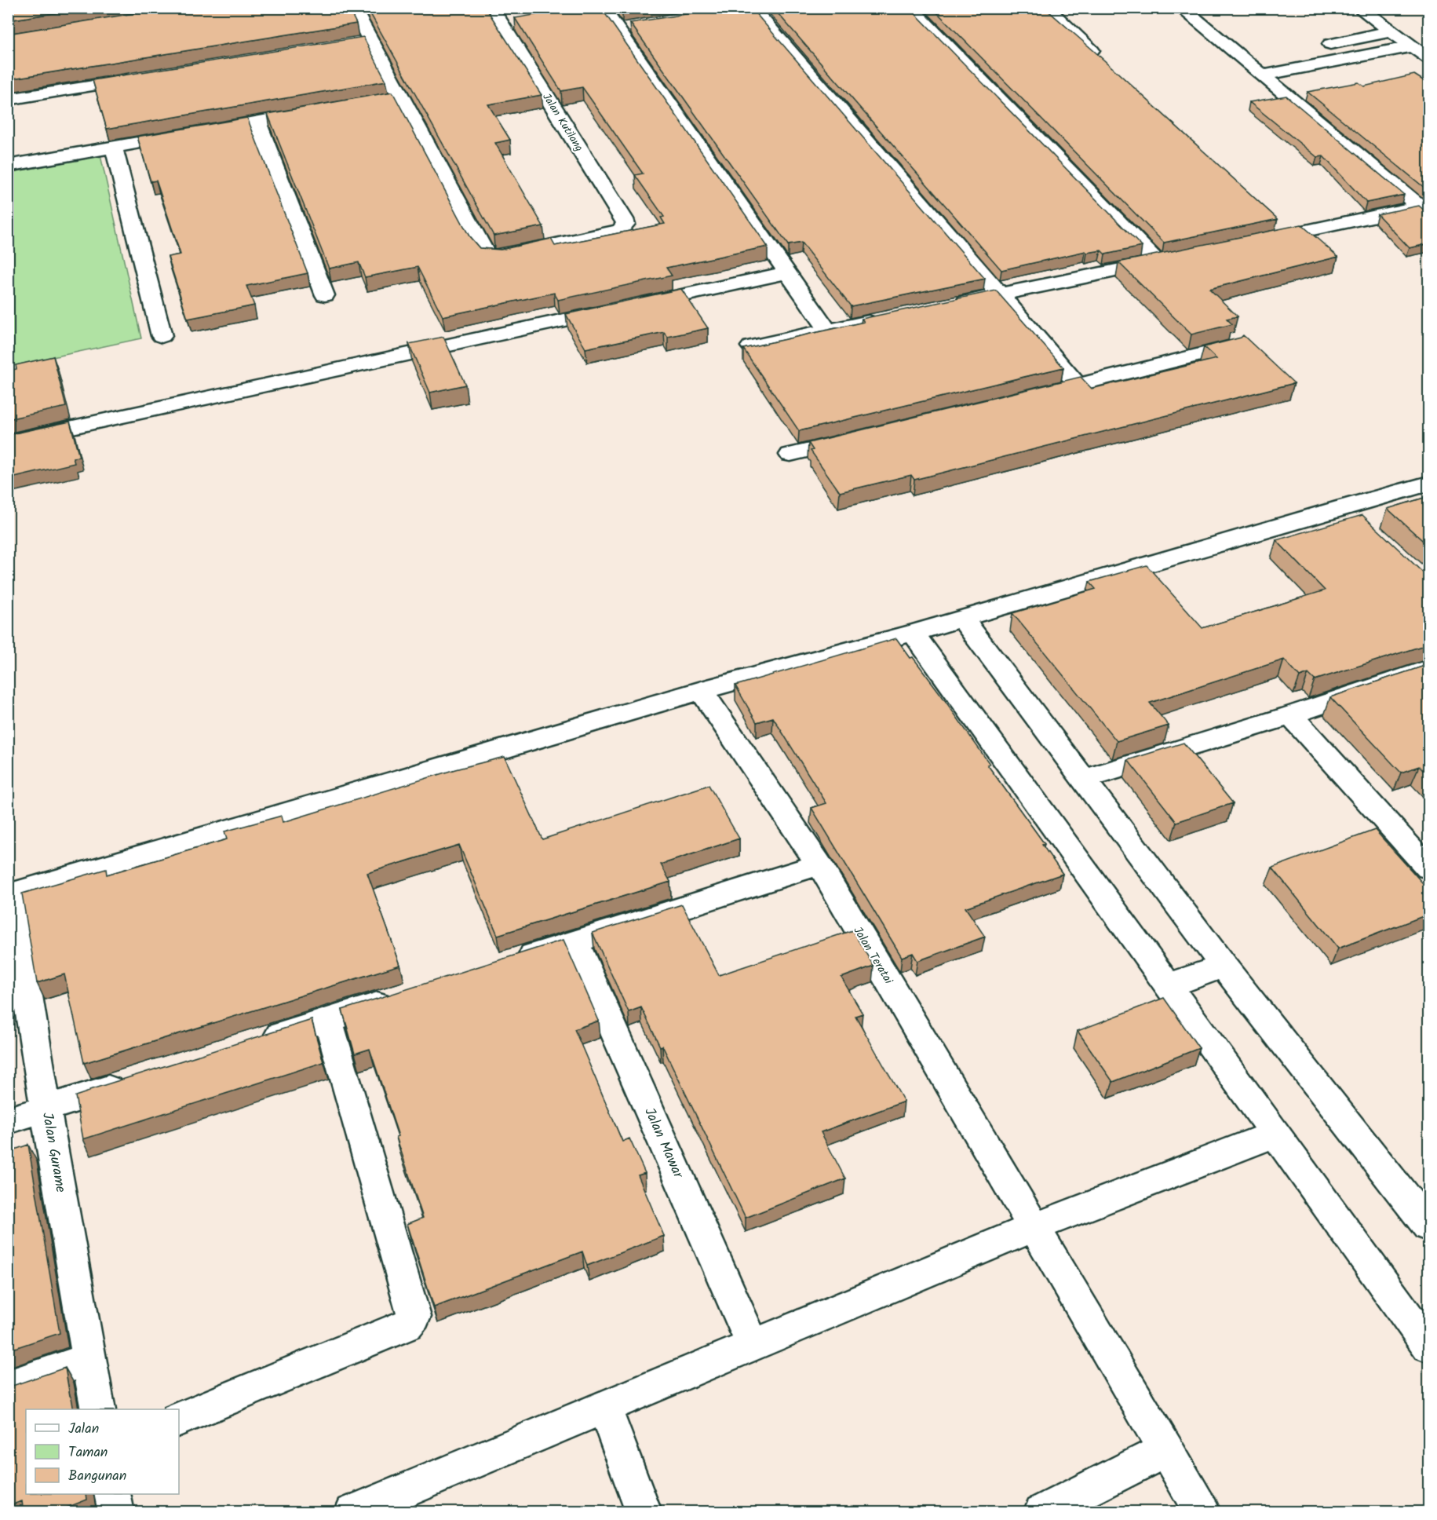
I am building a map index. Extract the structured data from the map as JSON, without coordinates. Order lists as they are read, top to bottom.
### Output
{
  "streets": {
    "street": [
      "Jalan Kutilang",
      "Jalan Teratai",
      "Jalan Mawar",
      "Jalan Gurame"
    ]
  },
  "legend": ["Jalan", "Taman", "Bangunan"]
}
